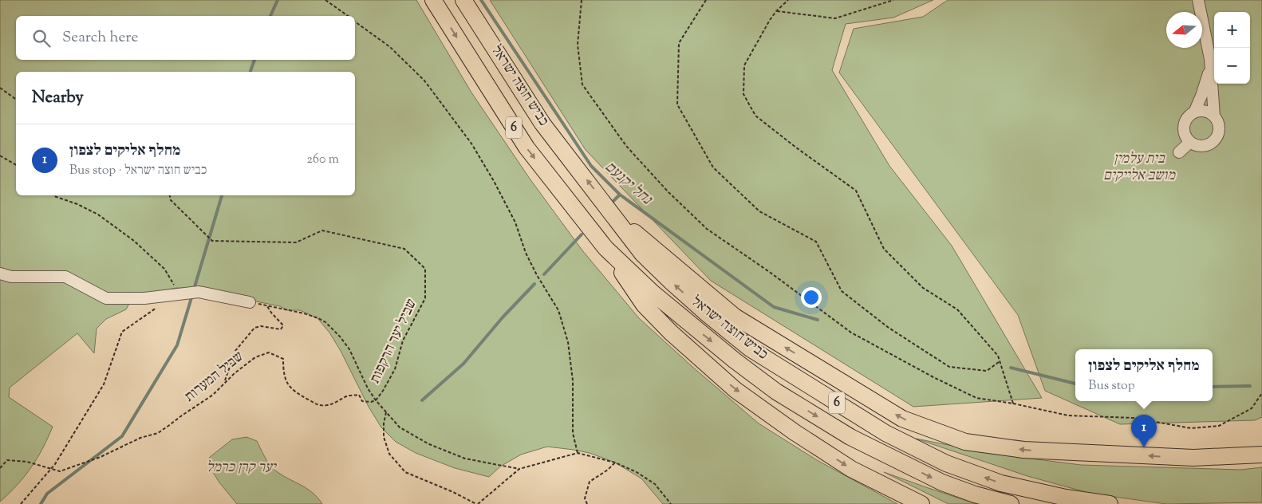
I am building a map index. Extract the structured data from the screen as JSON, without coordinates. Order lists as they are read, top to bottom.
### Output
{
  "streets": {
    "highway": ["כביש חוצה ישראל", "6"],
    "path": ["שביל יער הרקפות", "שביל המערות"]
  },
  "crossings": [
    ["שביל יער הרקפות", "שביל המערות"]
  ],
  "water": ["נחל יקנעם"],
  "parks": ["בית עלמין מושב אלייקים", "יער קרן כרמל"],
  "north": "left",
  "page": {
    "map_buttons": ["+", "−"],
    "search": "Search here",
    "heading": "Nearby",
    "list": [
      {
        "mark": "1",
        "name": "מחלף אליקים לצפון",
        "note": "Bus stop · כביש חוצה ישראל",
        "value": "260 m"
      }
    ],
    "popup": ["מחלף אליקים לצפון", "Bus stop"],
    "pins": "1"
  }
}
